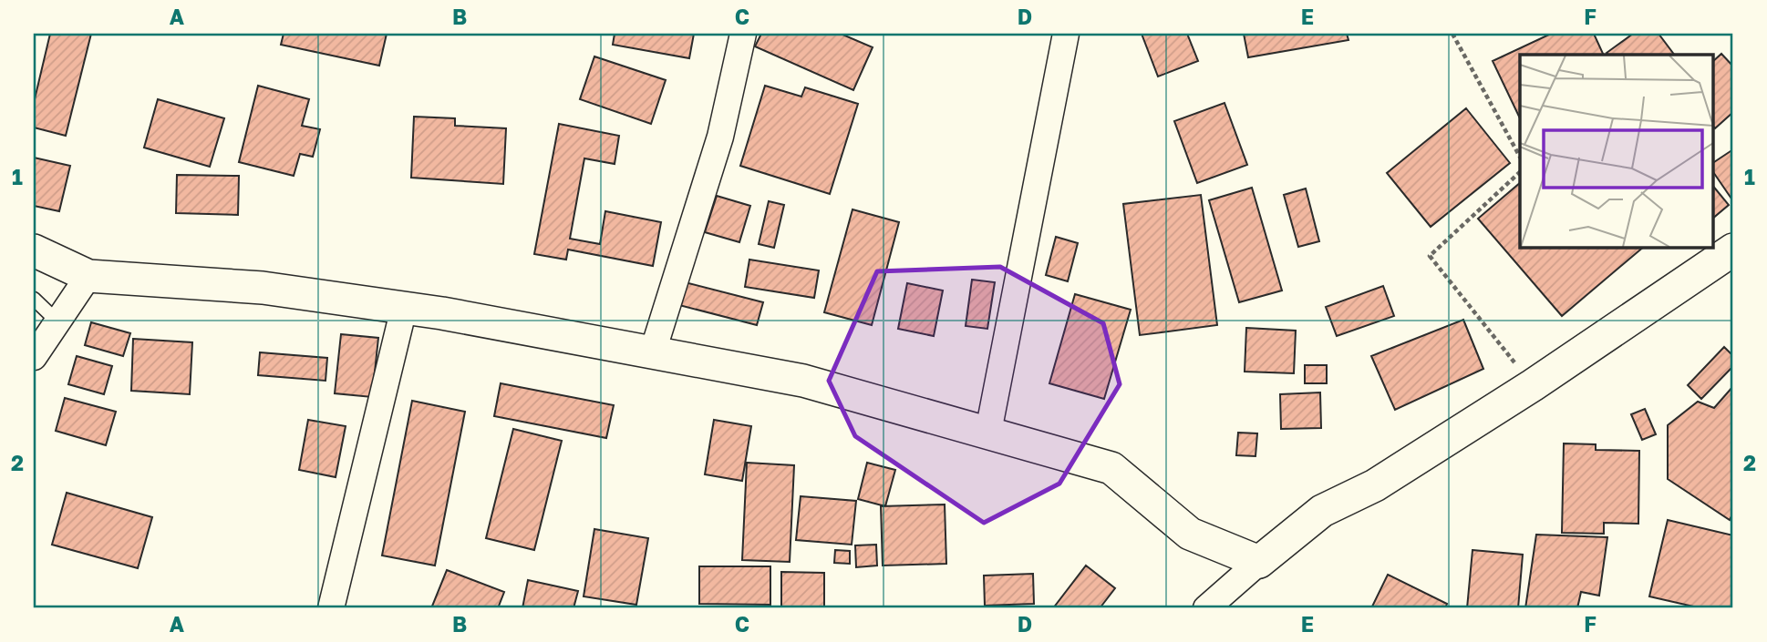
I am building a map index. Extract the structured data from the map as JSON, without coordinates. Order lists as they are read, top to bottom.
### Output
{
  "grid": {
    "columns": [
      "A",
      "B",
      "C",
      "D",
      "E",
      "F"
    ],
    "rows": ["1", "2"]
  }
}
